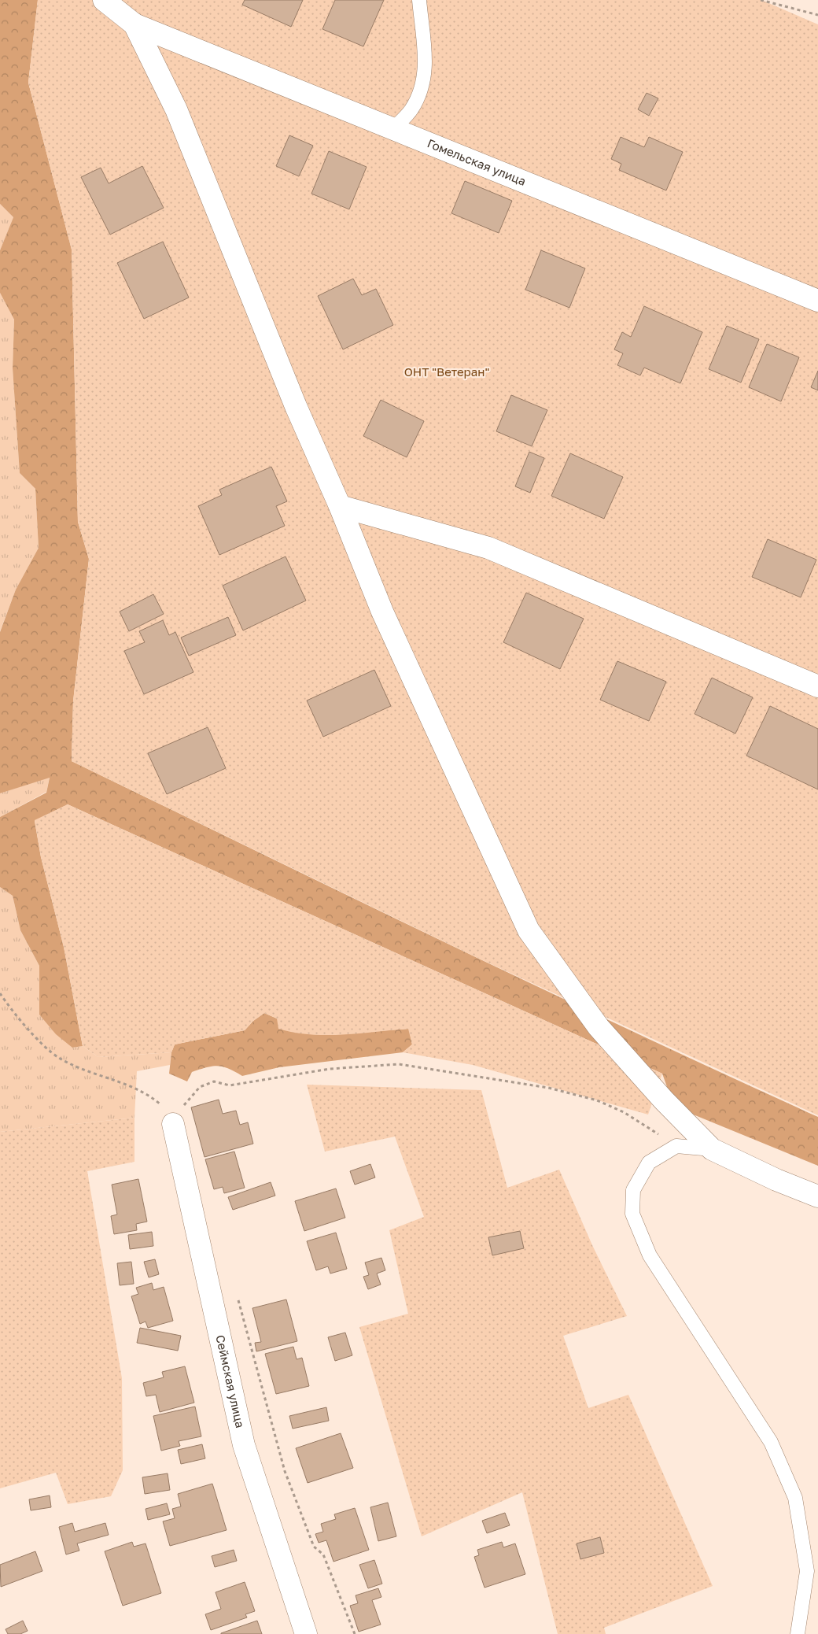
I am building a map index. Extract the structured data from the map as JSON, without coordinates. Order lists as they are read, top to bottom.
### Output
{
  "streets": {
    "street": ["Гомельская улица", "Сеймская улица"]
  },
  "parks": ["ОНТ \"Ветеран\""]
}
